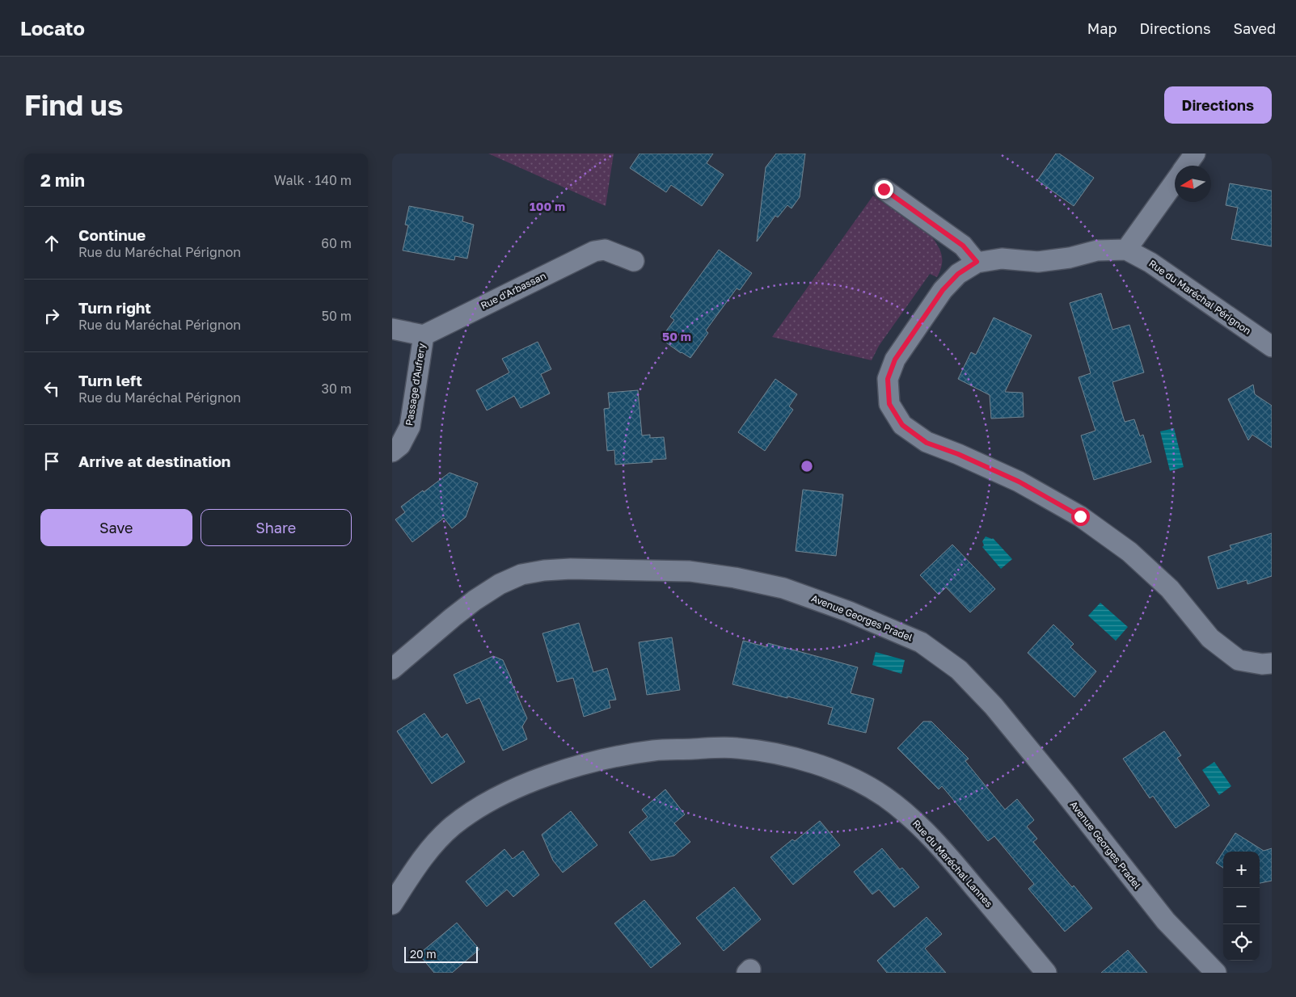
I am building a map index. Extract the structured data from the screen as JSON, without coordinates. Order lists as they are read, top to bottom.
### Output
{
  "streets": {
    "street": [
      "Rue d'Arbassan",
      "Rue du Maréchal Pérignon",
      "Passage d'Aufrery",
      "Avenue Georges Pradel",
      "Rue du Maréchal Lannes"
    ]
  },
  "crossings": [
    ["Rue d'Arbassan", "Passage d'Aufrery"]
  ],
  "scale_bar": "20 m",
  "north": "left",
  "page": {
    "header": "Locato",
    "nav": ["Map", "Directions", "Saved"],
    "buttons": [
      "Directions",
      ["Save", "Share"]
    ],
    "title": "Find us",
    "heading": ["2 min", "Walk · 140 m"],
    "list": [
      ["Continue", "Rue du Maréchal Pérignon", "60 m"],
      ["Turn right", "Rue du Maréchal Pérignon", "50 m"],
      ["Turn left", "Rue du Maréchal Pérignon", "30 m"],
      "Arrive at destination"
    ],
    "map_buttons": ["+", "−"],
    "scale": "20 m"
  },
  "rings": ["100 m", "50 m"]
}
